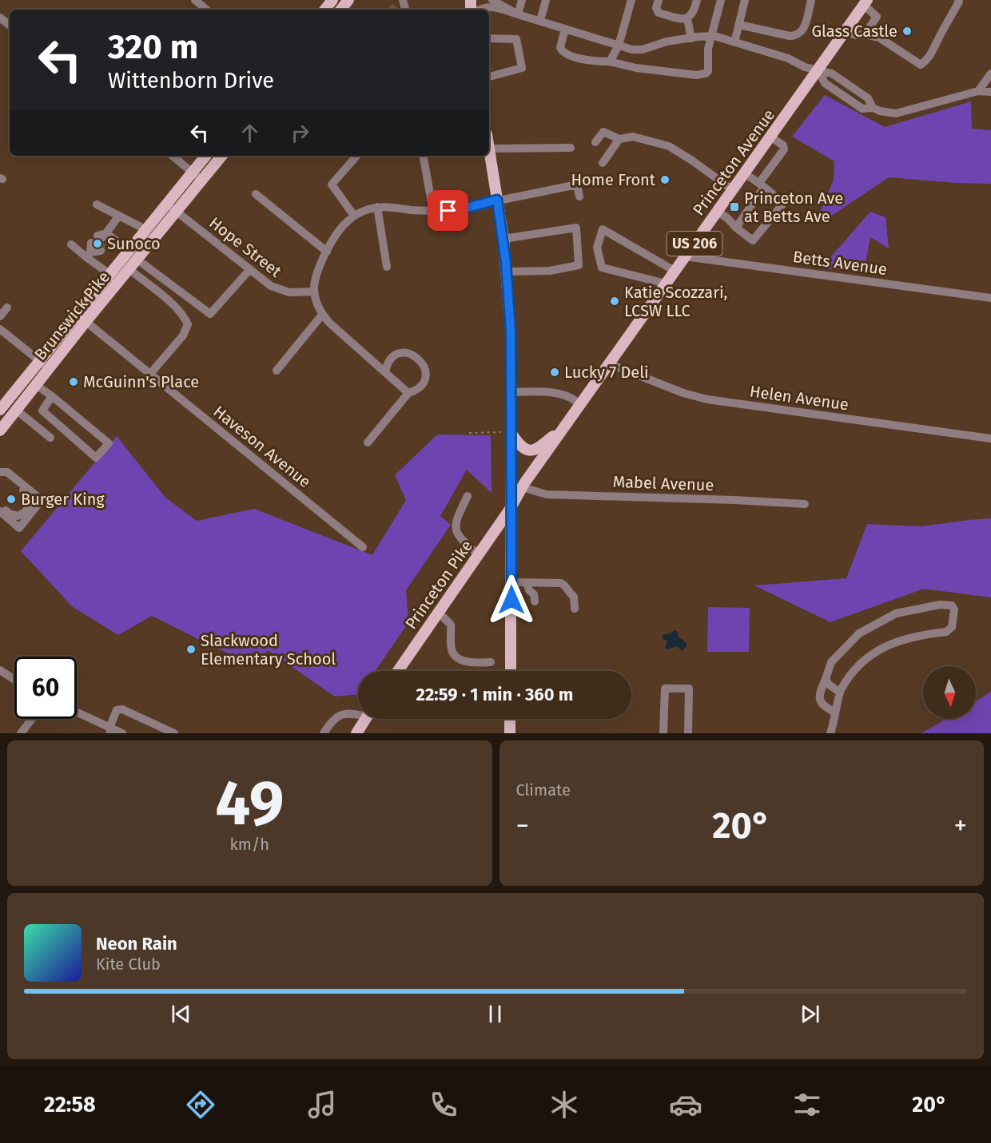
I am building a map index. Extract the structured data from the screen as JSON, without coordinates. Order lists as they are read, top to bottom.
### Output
{
  "streets": {
    "main road": [
      "Princeton Avenue",
      "US 206",
      "Brunswick Pike",
      "Princeton Pike"
    ],
    "street": [
      "Hope Street",
      "Betts Avenue",
      "Helen Avenue",
      "Haveson Avenue",
      "Mabel Avenue"
    ]
  },
  "crossings": [
    ["Princeton Avenue", "US 206"],
    ["Princeton Avenue", "Betts Avenue"],
    ["Princeton Avenue", "Helen Avenue"],
    ["Princeton Avenue", "Mabel Avenue"],
    ["Princeton Avenue", "Princeton Pike"],
    ["US 206", "Princeton Pike"],
    ["Hope Street", "Brunswick Pike"],
    ["Brunswick Pike", "Haveson Avenue"]
  ],
  "places": {
    "other": [
      "Glass Castle",
      "Home Front",
      "Sunoco",
      "Katie Scozzari, LCSW LLC",
      "Lucky 7 Deli",
      "McGuinn's Place",
      "Burger King",
      "Slackwood Elementary School"
    ],
    "transit": ["Princeton Ave at Betts Ave"]
  },
  "north": "bottom",
  "page": {
    "turn": ["320 m", "Wittenborn Drive"],
    "limit": "60",
    "trip": "22:59 · 1 min · 360 m",
    "tile": [
      ["49", "km/h"],
      "Climate"
    ],
    "heat": ["−", "20°", "+"],
    "song": ["Neon Rain", "Kite Club"],
    "tabs": ["22:58", "20°"]
  }
}
